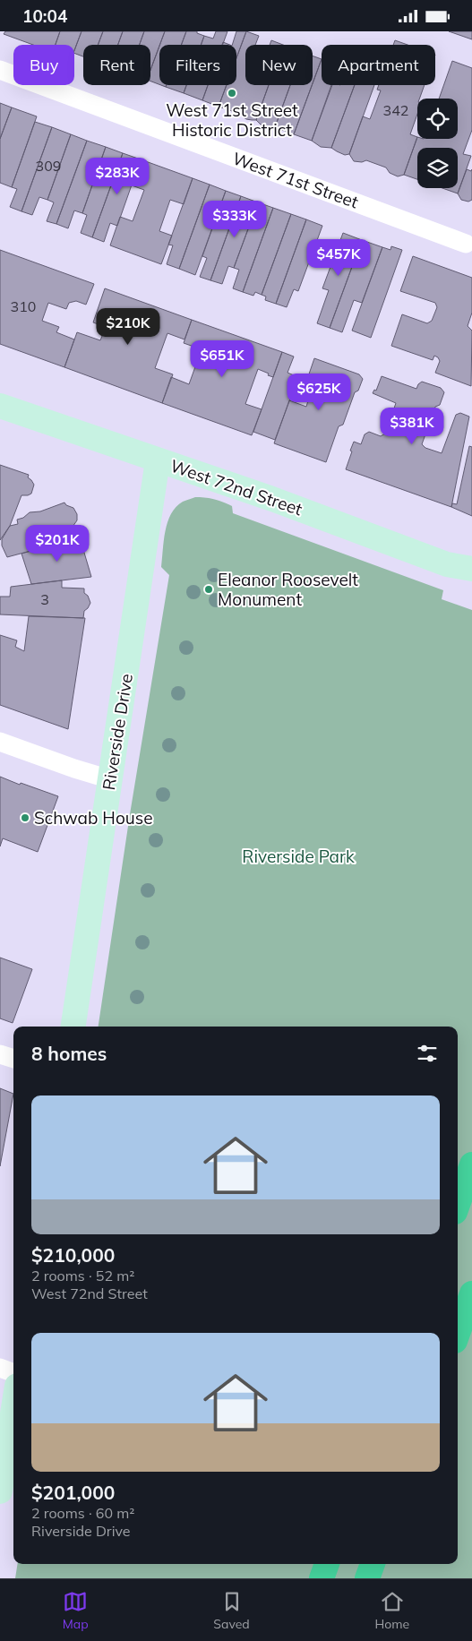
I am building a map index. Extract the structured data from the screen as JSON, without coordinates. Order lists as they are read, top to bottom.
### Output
{
  "streets": {
    "main road": ["West 72nd Street", "Riverside Drive"],
    "street": ["West 71st Street"]
  },
  "crossings": [
    ["West 72nd Street", "Riverside Drive"]
  ],
  "parks": ["Riverside Park"],
  "places": ["West 71st Street Historic District", "Eleanor Roosevelt Monument", "Schwab House"],
  "house_numbers": [
    "342",
    "309",
    "310",
    "3"
  ],
  "page": {
    "status": "10:04",
    "chip": [
      "Buy",
      "Rent",
      "Filters",
      "New",
      "Apartment"
    ],
    "price": [
      "$283K",
      "$333K",
      "$457K",
      "$210K",
      "$651K",
      "$625K",
      "$381K",
      "$201K"
    ],
    "heading": "8 homes",
    "list": [
      {
        "name": "$210,000",
        "note": "2 rooms · 52 m² · West 72nd Street"
      },
      {
        "name": "$201,000",
        "note": "2 rooms · 60 m² · Riverside Drive"
      }
    ],
    "tabs": ["Map", "Saved", "Home"]
  }
}
